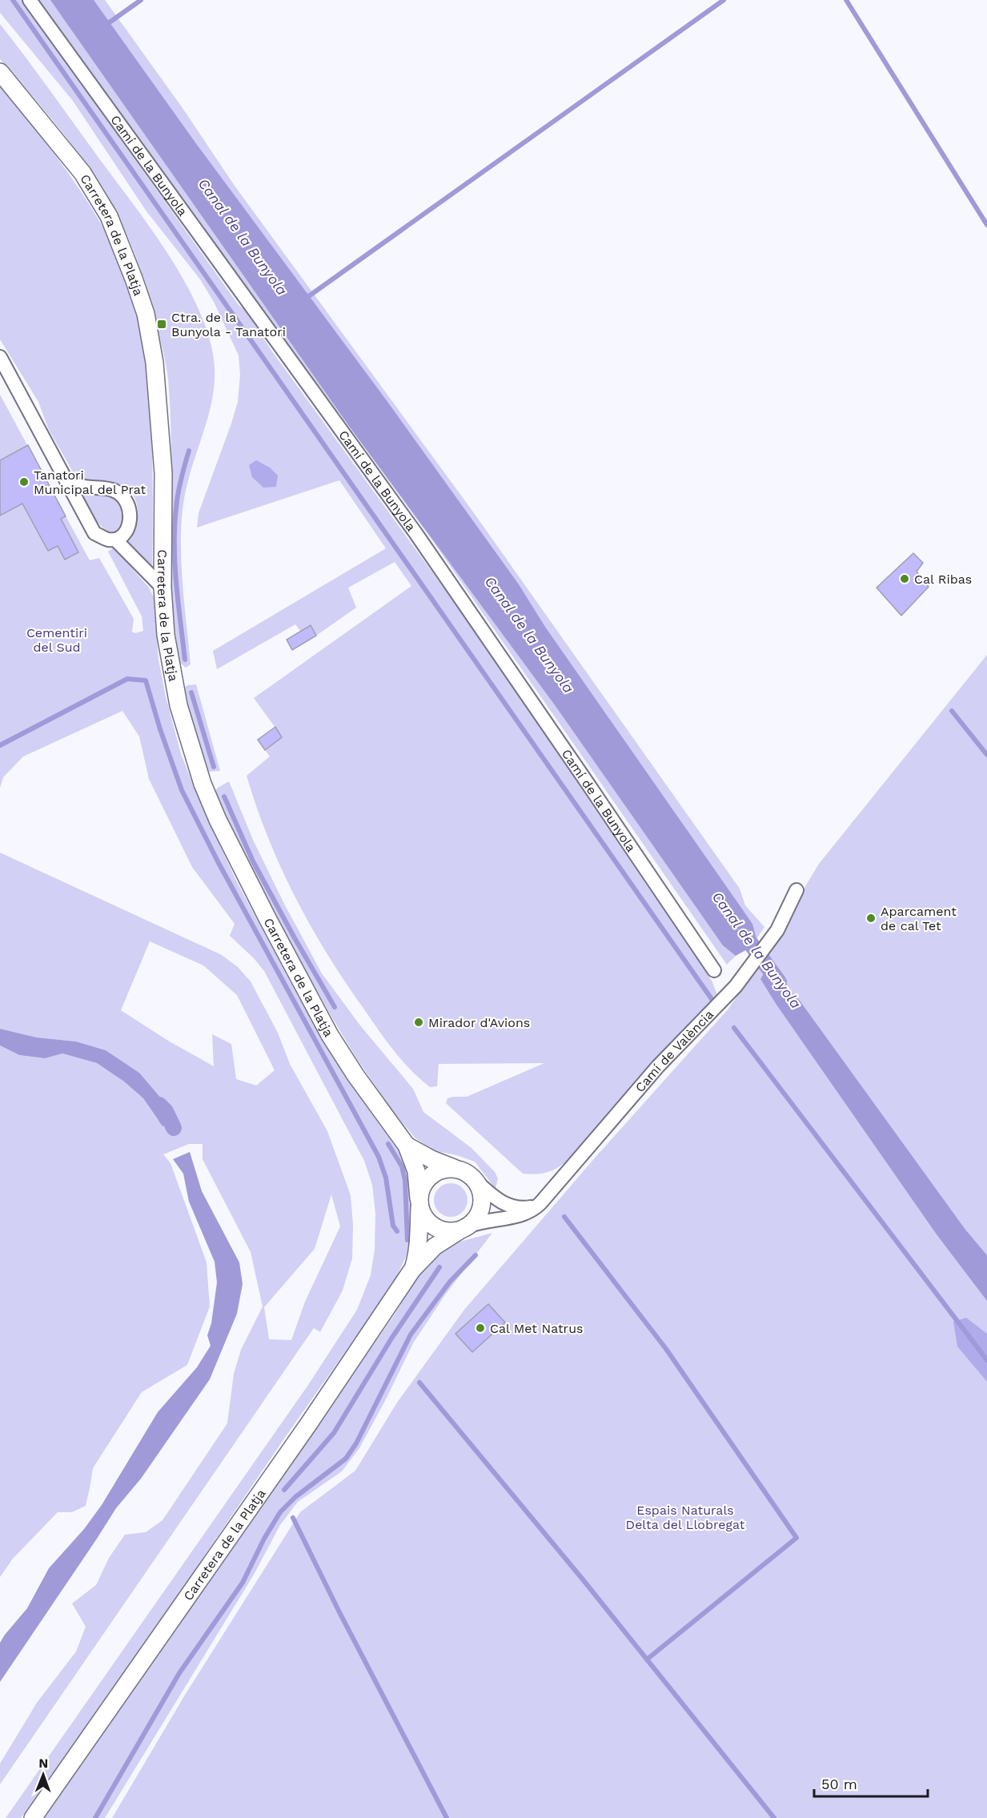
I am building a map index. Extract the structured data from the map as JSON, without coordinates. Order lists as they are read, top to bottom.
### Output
{
  "streets": {
    "street": ["Camí de la Bunyola", "Carretera de la Platja", "Camí de València"]
  },
  "crossings": [
    ["Carretera de la Platja", "Camí de València"]
  ],
  "water": ["Canal de la Bunyola"],
  "parks": ["Cementiri del Sud", "Espais Naturals Delta del Llobregat"],
  "places": {
    "transit": ["Ctra. de la Bunyola - Tanatori"],
    "other": [
      "Tanatori Municipal del Prat",
      "Cal Ribas",
      "Aparcament de cal Tet",
      "Mirador d'Avions",
      "Cal Met Natrus"
    ]
  },
  "scale_bar": "50 m",
  "north": "top"
}
